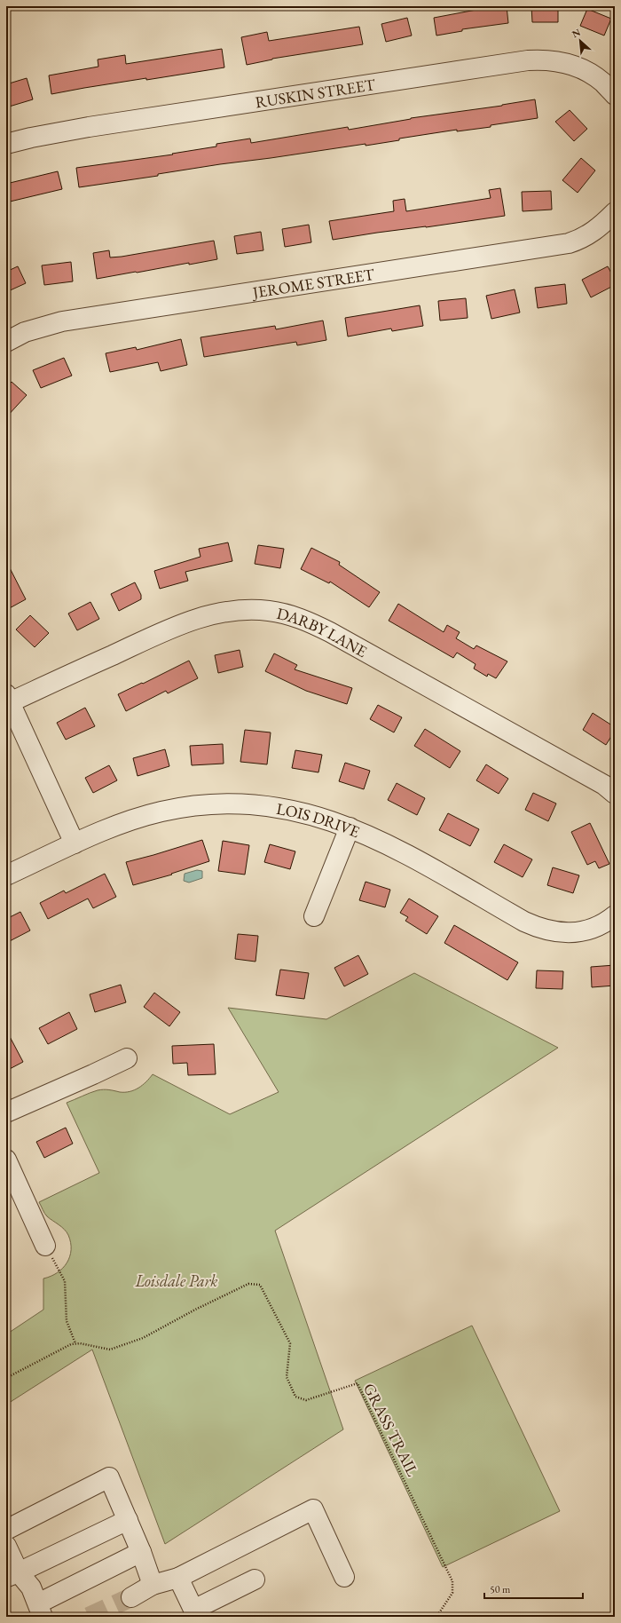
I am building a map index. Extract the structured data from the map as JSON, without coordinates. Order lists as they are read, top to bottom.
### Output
{
  "streets": {
    "street": [
      "RUSKIN STREET",
      "JEROME STREET",
      "DARBY LANE",
      "LOIS DRIVE"
    ],
    "path": ["GRASS TRAIL"]
  },
  "parks": ["Loisdale Park"],
  "scale_bar": "50 m",
  "north": "top left"
}
